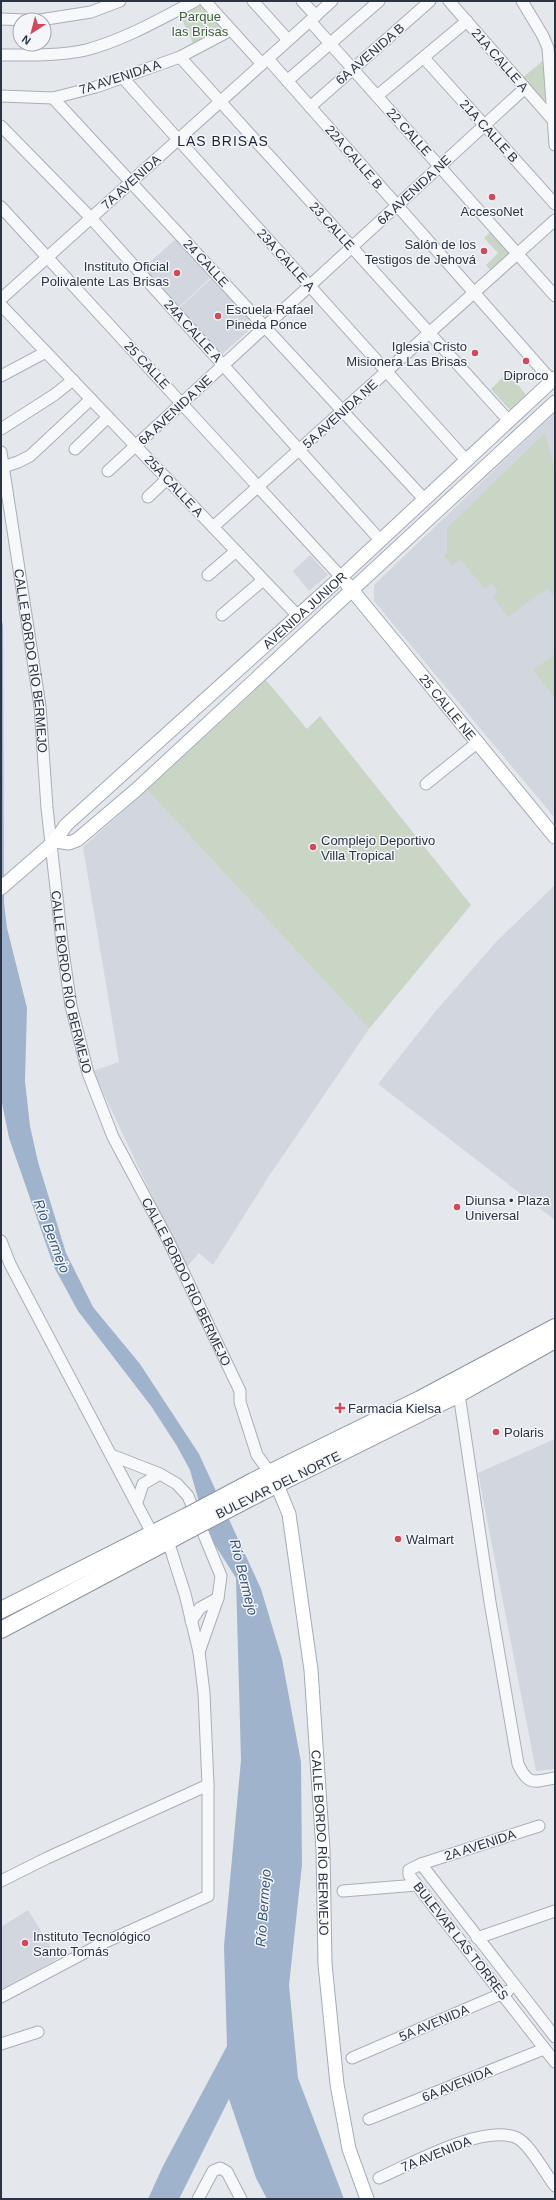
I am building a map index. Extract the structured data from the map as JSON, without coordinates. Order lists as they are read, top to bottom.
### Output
{
  "streets": {
    "highway": ["BULEVAR DEL NORTE"],
    "main road": ["AVENIDA JUNIOR", "CALLE BORDO RÍO BERMEJO", "25 CALLE NE"],
    "street": [
      "6A AVENIDA B",
      "21A CALLE A",
      "7A AVENIDA A",
      "21A CALLE B",
      "22 CALLE",
      "22A CALLE B",
      "7A AVENIDA",
      "6A AVENIDA NE",
      "23 CALLE",
      "23A CALLE A",
      "24 CALLE",
      "24A CALLE A",
      "25 CALLE",
      "5A AVENIDA NE",
      "25A CALLE A",
      "2A AVENIDA",
      "BULEVAR LAS TORRES",
      "5A AVENIDA",
      "6A AVENIDA"
    ]
  },
  "crossings": [
    ["6A AVENIDA B", "22 CALLE"],
    ["6A AVENIDA B", "22A CALLE B"],
    ["21A CALLE A", "6A AVENIDA NE"],
    ["7A AVENIDA A", "22A CALLE B"],
    ["7A AVENIDA A", "23 CALLE"],
    ["7A AVENIDA A", "23A CALLE A"],
    ["7A AVENIDA A", "24 CALLE"],
    ["21A CALLE B", "6A AVENIDA NE"],
    ["22 CALLE", "7A AVENIDA"],
    ["22 CALLE", "6A AVENIDA NE"],
    ["22 CALLE", "5A AVENIDA NE"],
    ["22A CALLE B", "7A AVENIDA"],
    ["22A CALLE B", "6A AVENIDA NE"],
    ["22A CALLE B", "5A AVENIDA NE"],
    ["22A CALLE B", "AVENIDA JUNIOR"],
    ["7A AVENIDA", "23 CALLE"],
    ["7A AVENIDA", "23A CALLE A"],
    ["7A AVENIDA", "24 CALLE"],
    ["7A AVENIDA", "24A CALLE A"],
    ["7A AVENIDA", "25 CALLE"],
    ["6A AVENIDA NE", "23 CALLE"],
    ["6A AVENIDA NE", "23A CALLE A"],
    ["6A AVENIDA NE", "24 CALLE"],
    ["6A AVENIDA NE", "24A CALLE A"],
    ["6A AVENIDA NE", "25 CALLE"],
    ["6A AVENIDA NE", "25A CALLE A"],
    ["23 CALLE", "5A AVENIDA NE"],
    ["23 CALLE", "AVENIDA JUNIOR"],
    ["23A CALLE A", "5A AVENIDA NE"],
    ["23A CALLE A", "AVENIDA JUNIOR"],
    ["24 CALLE", "5A AVENIDA NE"],
    ["24 CALLE", "AVENIDA JUNIOR"],
    ["24A CALLE A", "5A AVENIDA NE"],
    ["24A CALLE A", "AVENIDA JUNIOR"],
    ["25 CALLE", "5A AVENIDA NE"],
    ["25 CALLE", "AVENIDA JUNIOR"],
    ["25 CALLE", "25 CALLE NE"],
    ["5A AVENIDA NE", "25A CALLE A"],
    ["25A CALLE A", "AVENIDA JUNIOR"],
    ["AVENIDA JUNIOR", "CALLE BORDO RÍO BERMEJO"],
    ["AVENIDA JUNIOR", "25 CALLE NE"],
    ["CALLE BORDO RÍO BERMEJO", "BULEVAR DEL NORTE"],
    ["2A AVENIDA", "BULEVAR LAS TORRES"],
    ["BULEVAR LAS TORRES", "5A AVENIDA"],
    ["BULEVAR LAS TORRES", "6A AVENIDA"]
  ],
  "districts": ["LAS BRISAS"],
  "water": ["Río Bermejo"],
  "parks": ["Parque las Brisas"],
  "places": {
    "other": [
      "AccesoNet",
      "Salón de los Testigos de Jehová",
      "Instituto Oficial Polivalente Las Brisas",
      "Escuela Rafael Pineda Ponce",
      "Iglesia Cristo Misionera Las Brisas",
      "Diproco",
      "Complejo Deportivo Villa Tropical",
      "Diunsa • Plaza Universal",
      "Polaris",
      "Walmart",
      "Instituto Tecnológico Santo Tomás"
    ],
    "health": ["Farmacia Kielsa"]
  },
  "north": "bottom left"
}
